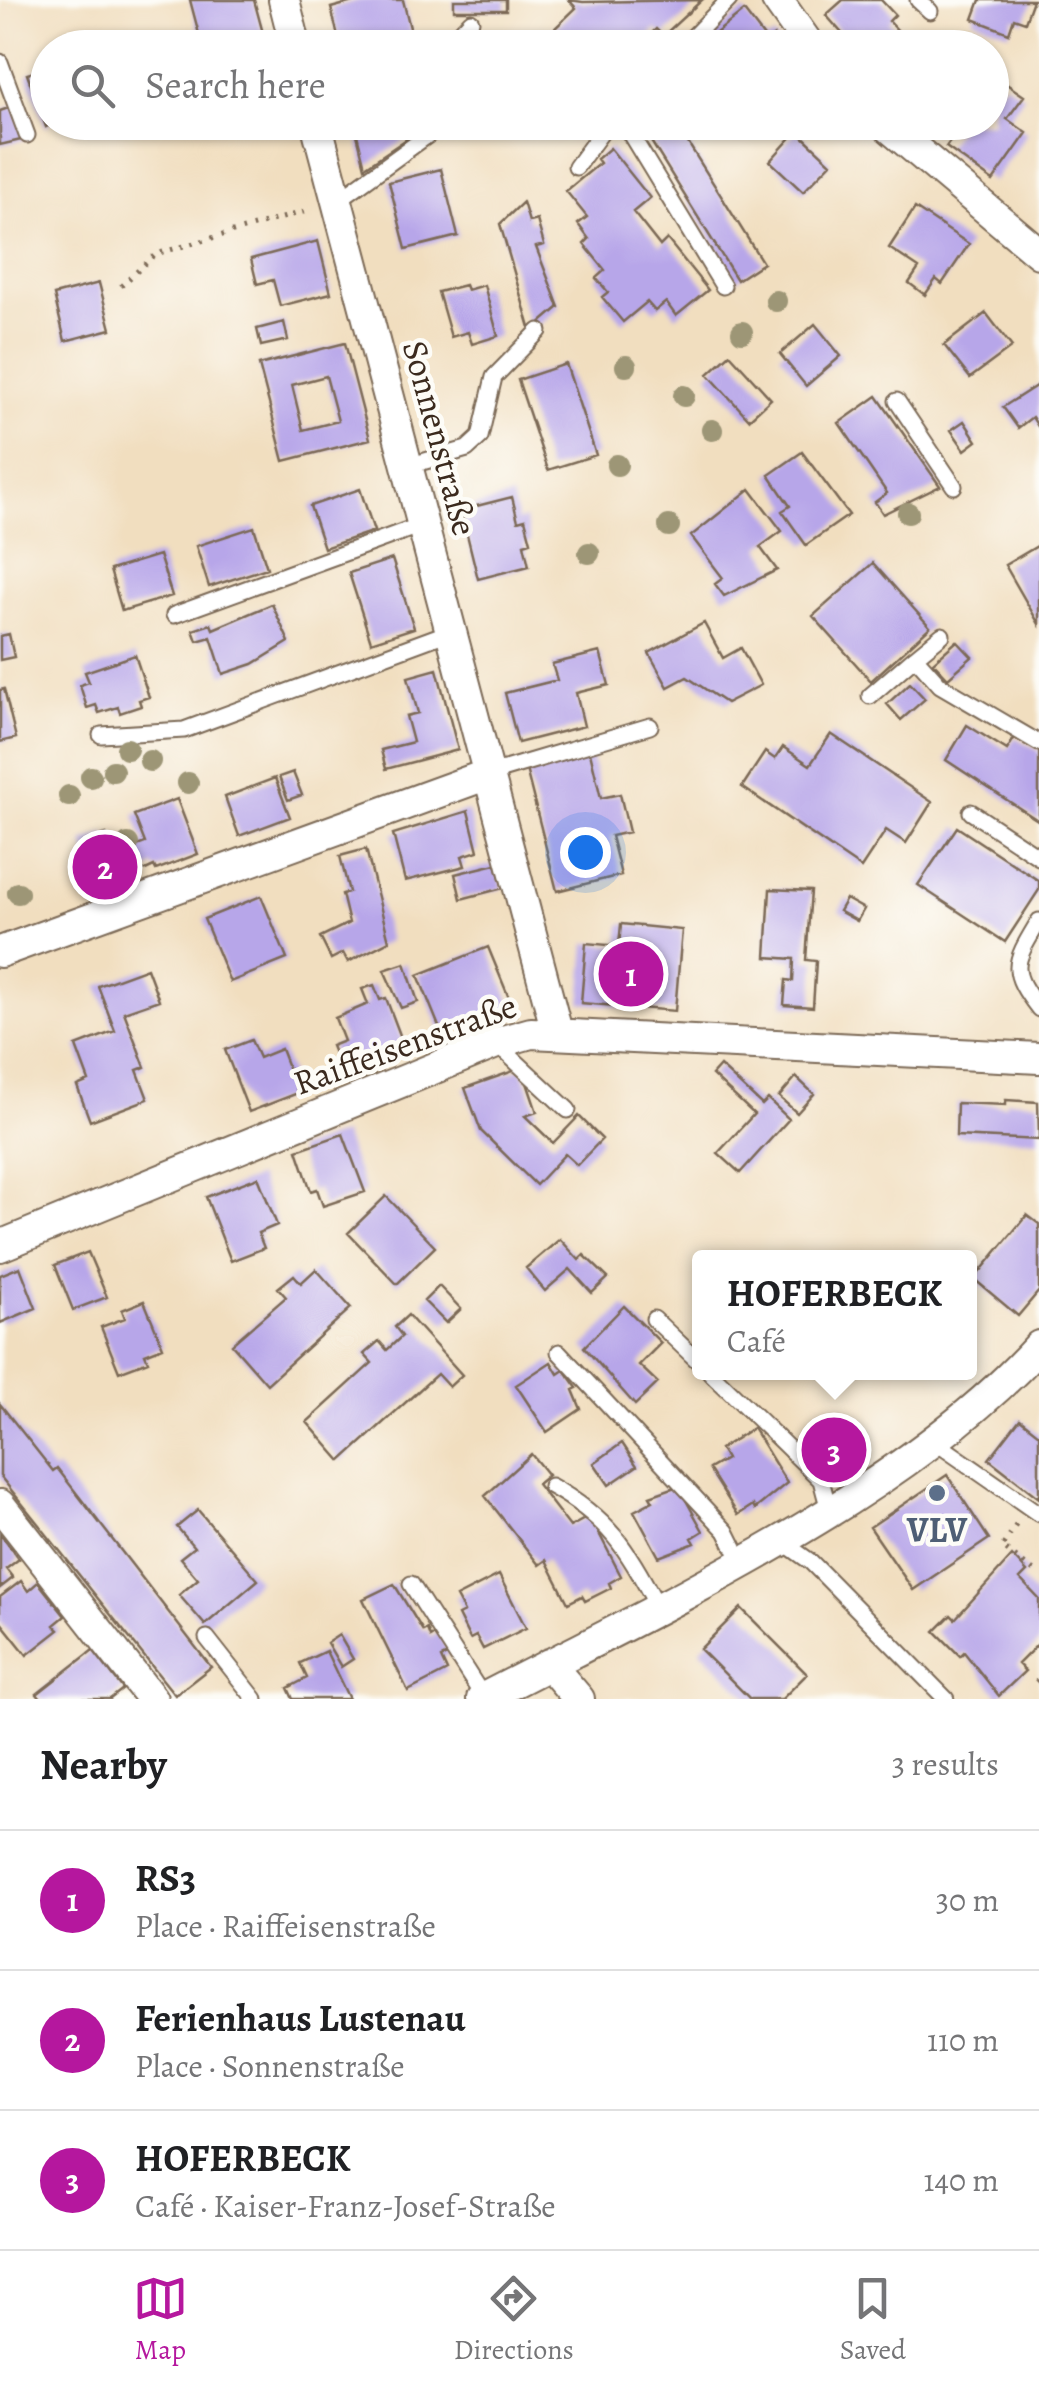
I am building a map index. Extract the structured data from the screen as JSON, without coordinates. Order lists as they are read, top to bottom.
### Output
{
  "streets": {
    "street": ["Sonnenstraße", "Raiffeisenstraße"]
  },
  "crossings": [
    ["Sonnenstraße", "Raiffeisenstraße"]
  ],
  "places": ["VLV"],
  "page": {
    "search": "Search here",
    "pins": ["2", "1", "3"],
    "popup": ["HOFERBECK", "Café"],
    "heading": ["Nearby", "3 results"],
    "list": [
      {
        "mark": "1",
        "name": "RS3",
        "note": "Place · Raiffeisenstraße",
        "value": "30 m"
      },
      {
        "mark": "2",
        "name": "Ferienhaus Lustenau",
        "note": "Place · Sonnenstraße",
        "value": "110 m"
      },
      {
        "mark": "3",
        "name": "HOFERBECK",
        "note": "Café · Kaiser-Franz-Josef-Straße",
        "value": "140 m"
      }
    ],
    "nav": ["Map", "Directions", "Saved"]
  }
}
